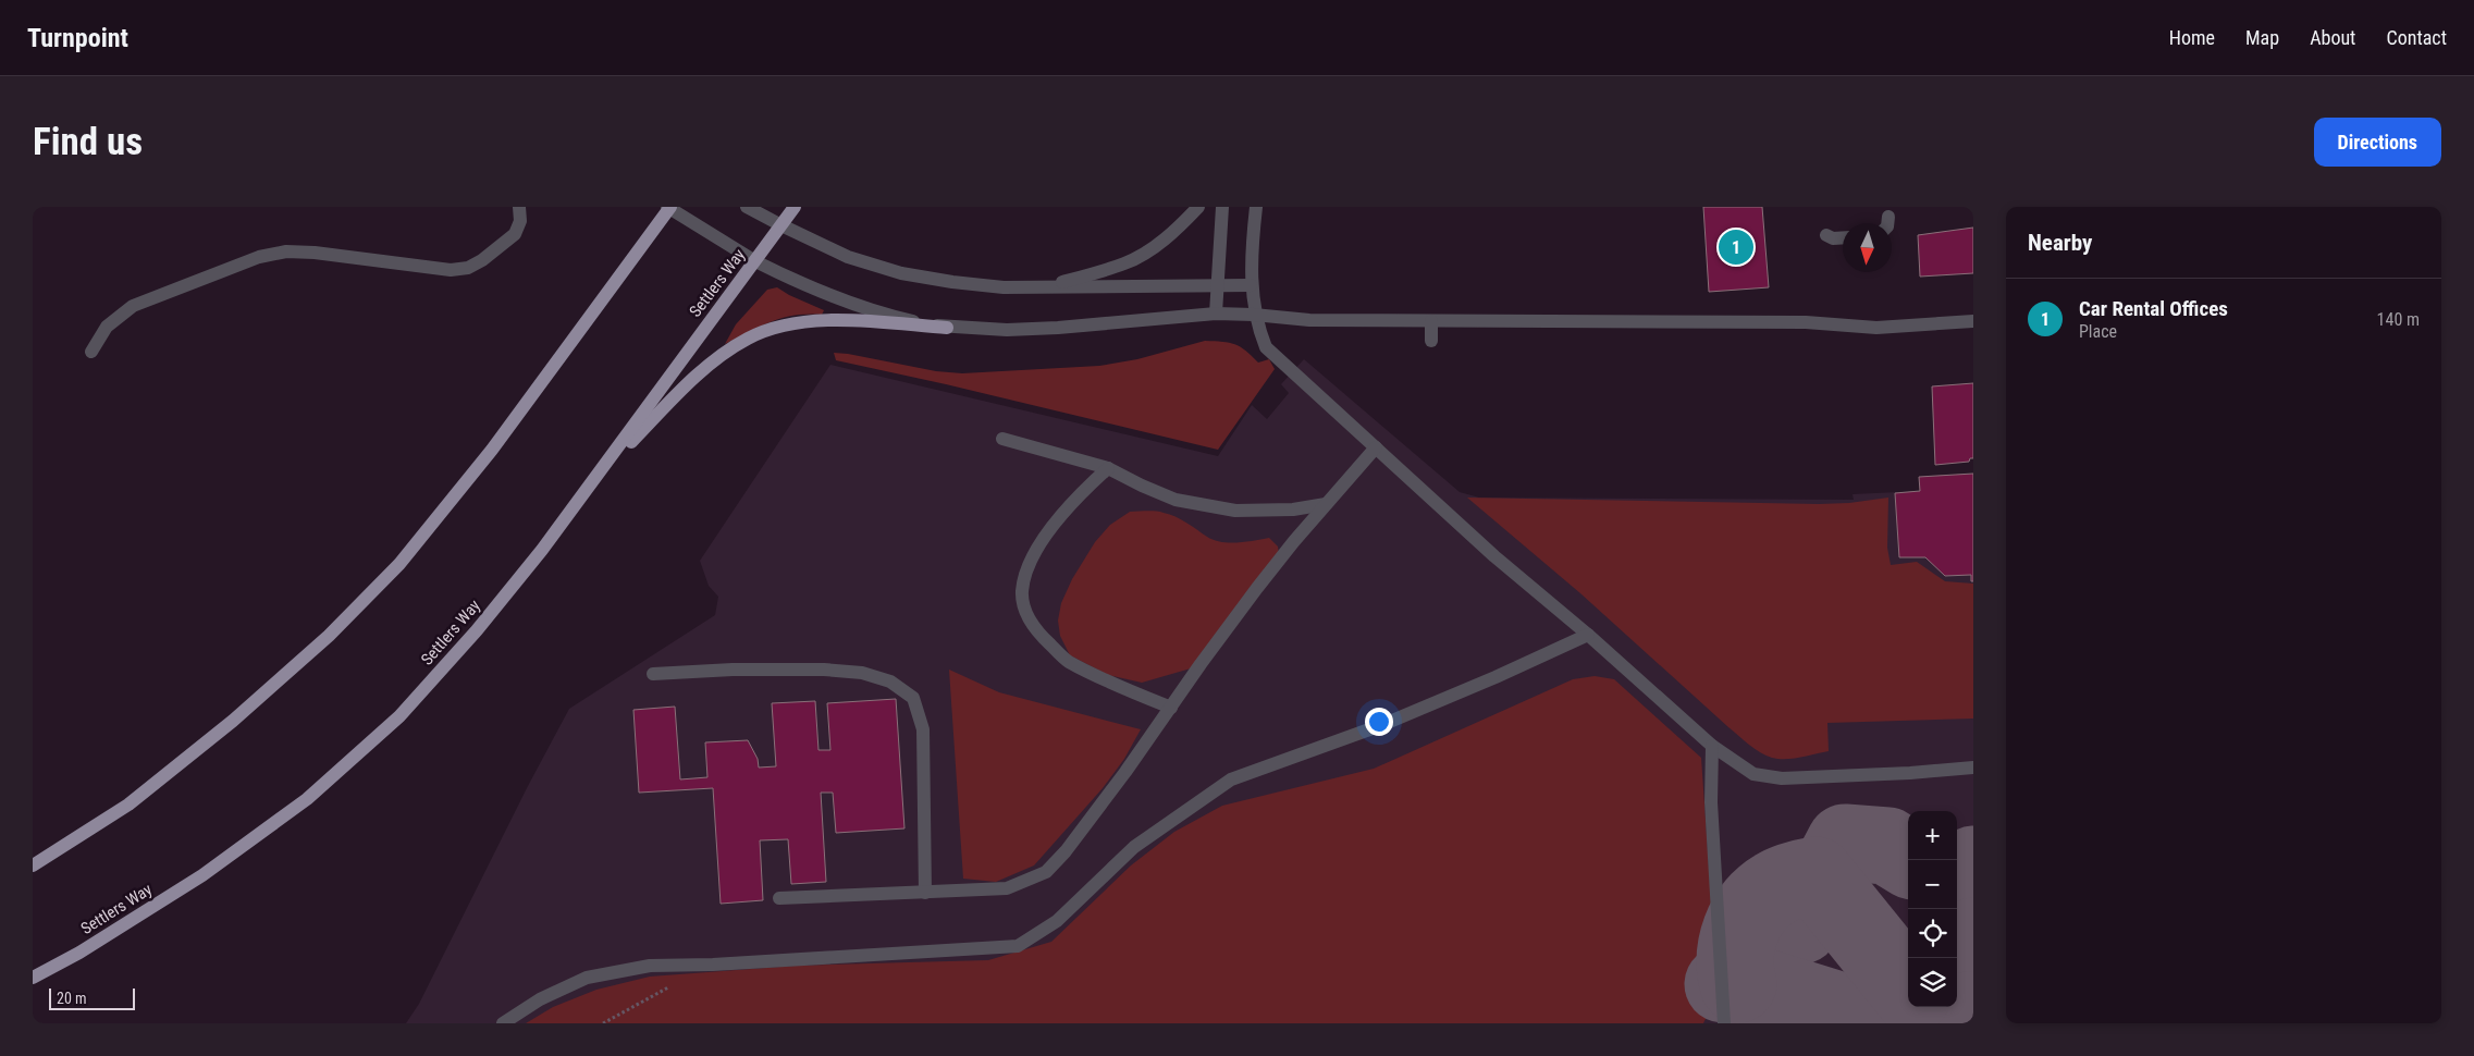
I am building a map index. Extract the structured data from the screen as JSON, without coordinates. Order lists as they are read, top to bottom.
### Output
{
  "streets": {
    "main road": ["Settlers Way"]
  },
  "scale_bar": "20 m",
  "north": "bottom",
  "page": {
    "header": "Turnpoint",
    "nav": [
      "Home",
      "Map",
      "About",
      "Contact"
    ],
    "buttons": "Directions",
    "title": "Find us",
    "heading": "Nearby",
    "pins": "1",
    "list": [
      {
        "mark": "1",
        "name": "Car Rental Offices",
        "note": "Place",
        "value": "140 m"
      }
    ],
    "map_buttons": ["+", "−"],
    "scale": "20 m"
  }
}
